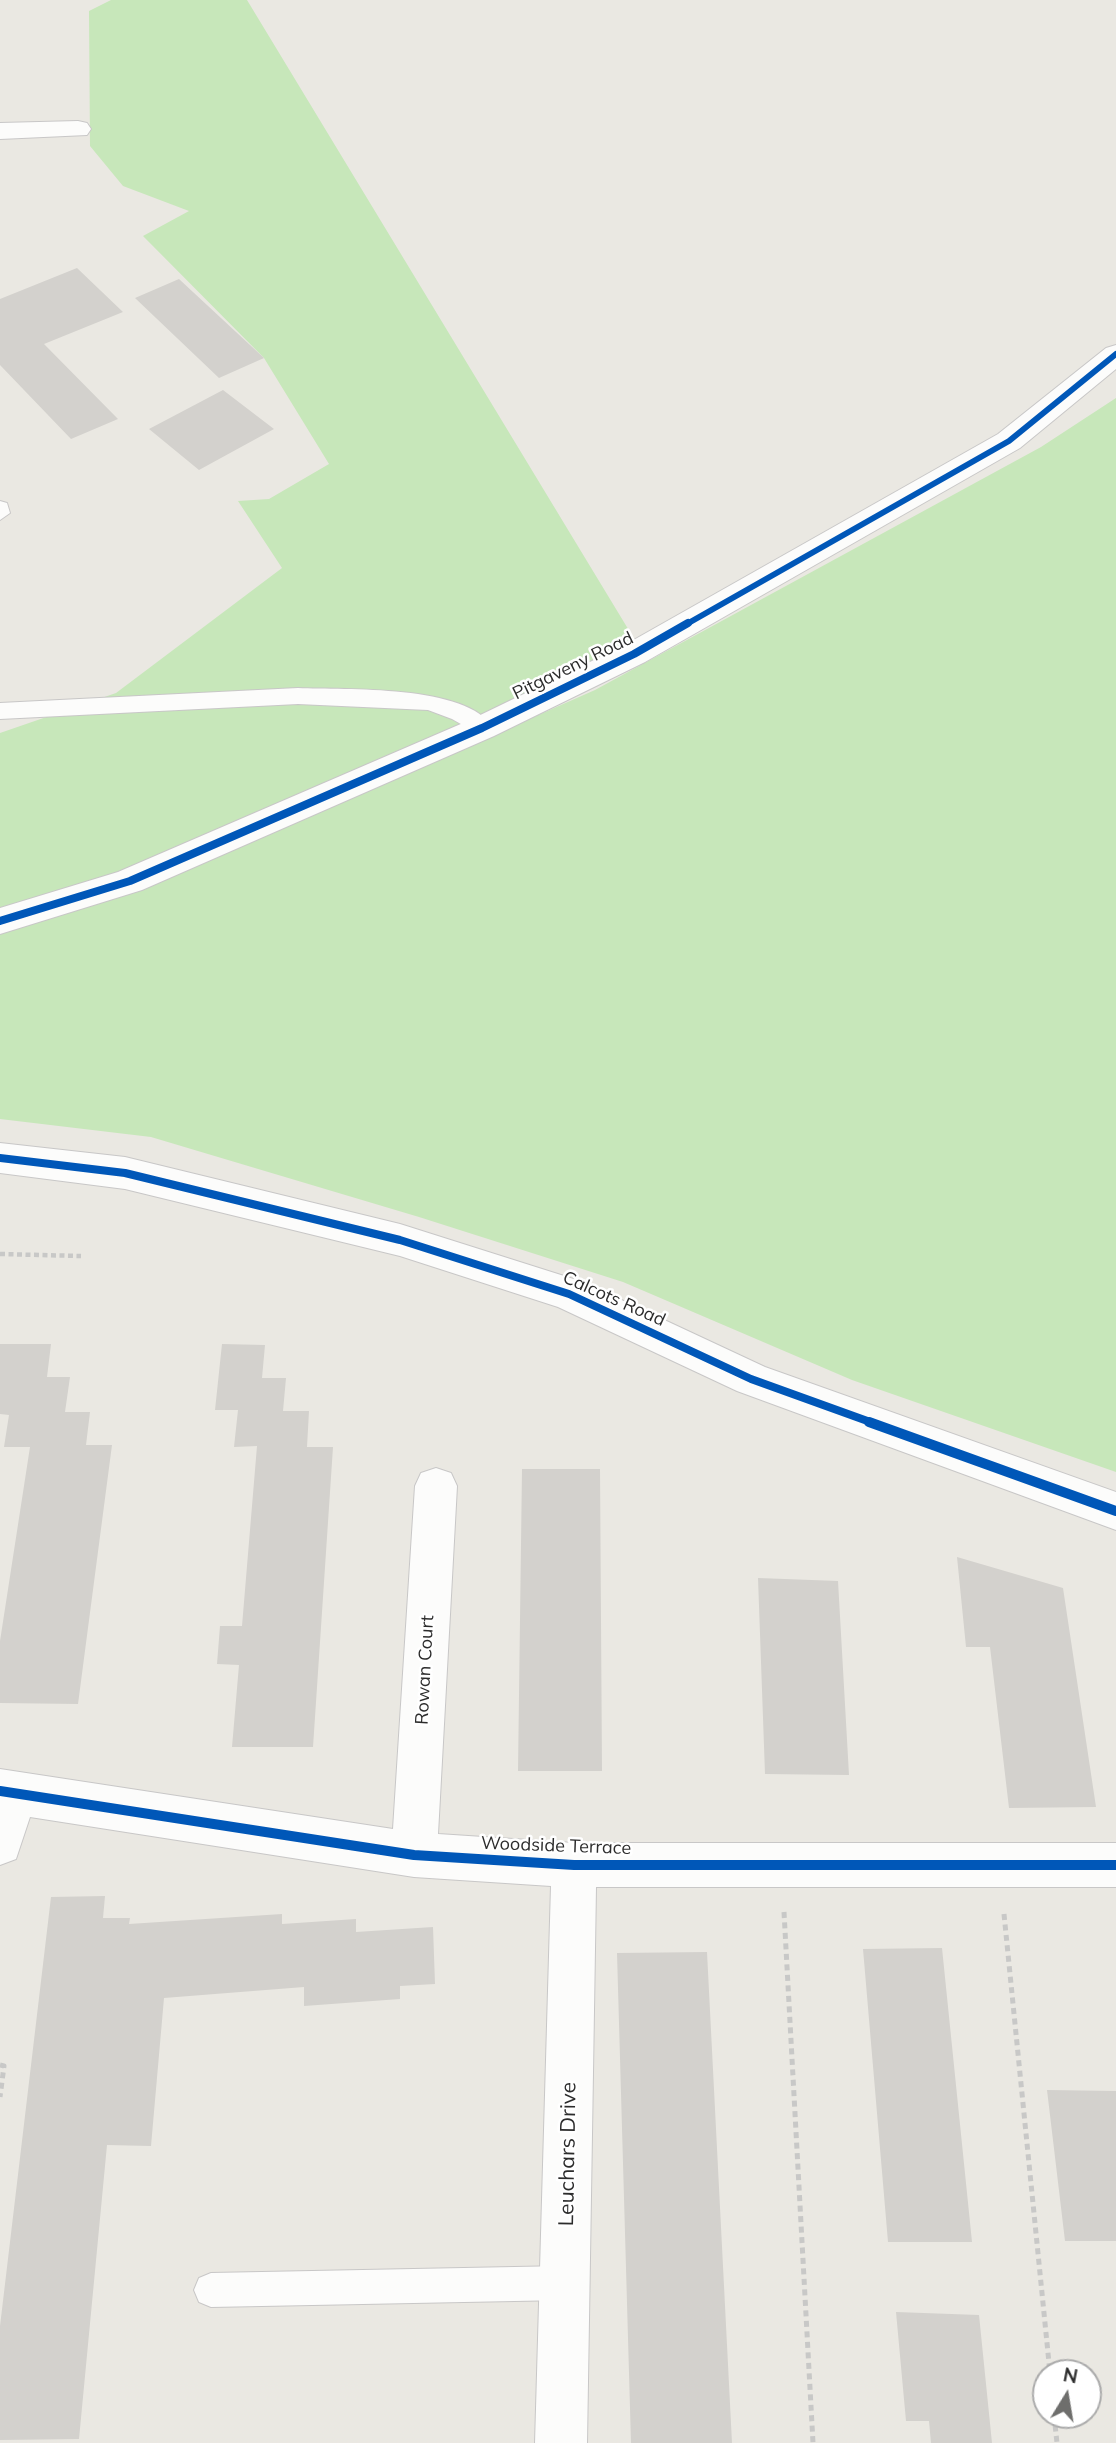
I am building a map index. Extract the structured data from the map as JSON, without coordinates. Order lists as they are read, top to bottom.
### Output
{
  "streets": {
    "street": [
      "Pitgaveny Road",
      "Calcots Road",
      "Rowan Court",
      "Woodside Terrace",
      "Leuchars Drive"
    ]
  },
  "crossings": [
    ["Rowan Court", "Woodside Terrace"],
    ["Woodside Terrace", "Leuchars Drive"]
  ],
  "north": "top"
}
